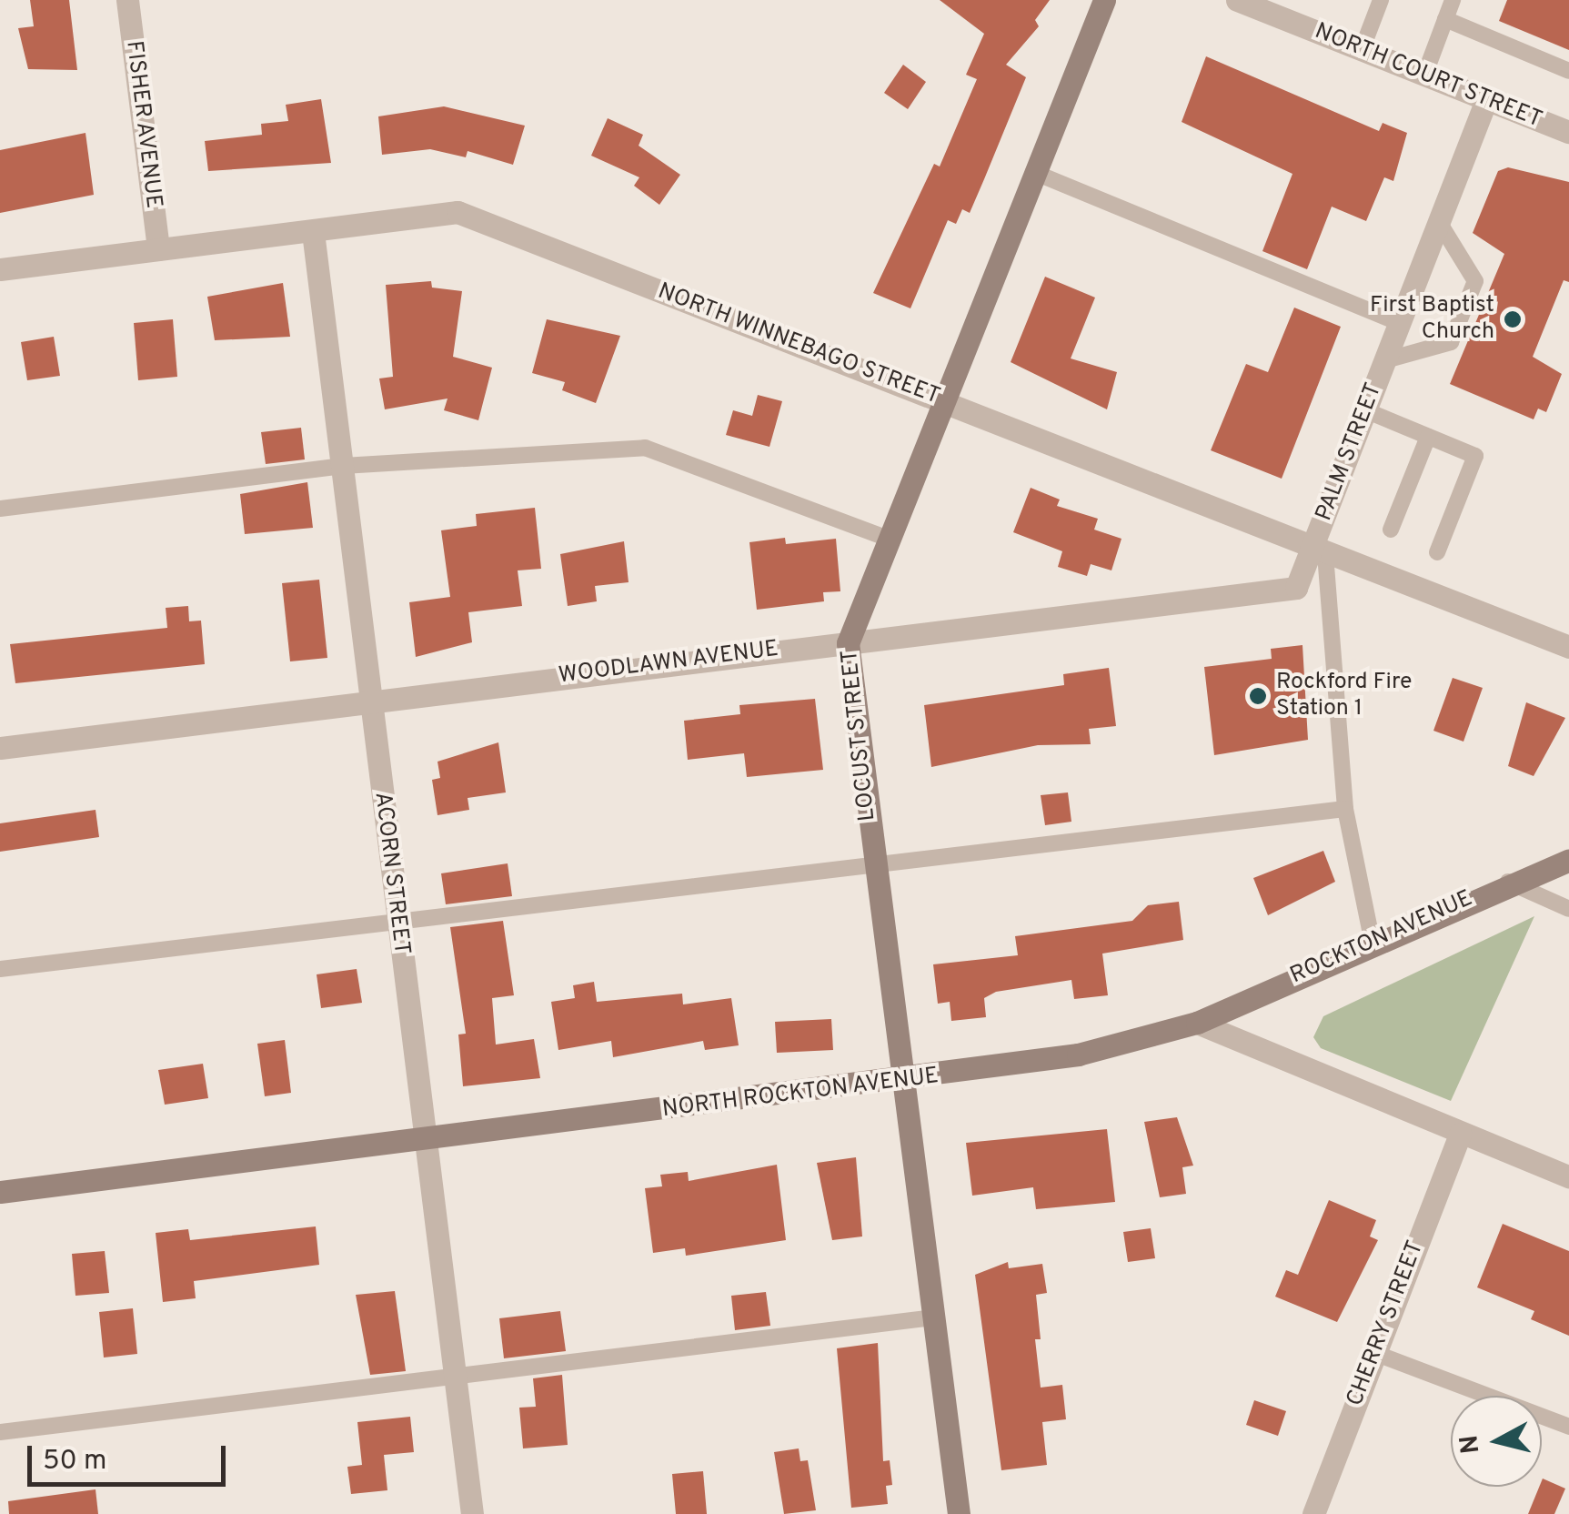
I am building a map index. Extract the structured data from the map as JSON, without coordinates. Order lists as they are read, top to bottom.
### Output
{
  "streets": {
    "main road": ["LOCUST STREET", "ROCKTON AVENUE", "NORTH ROCKTON AVENUE"],
    "street": [
      "NORTH COURT STREET",
      "FISHER AVENUE",
      "NORTH WINNEBAGO STREET",
      "PALM STREET",
      "WOODLAWN AVENUE",
      "ACORN STREET",
      "CHERRY STREET"
    ]
  },
  "crossings": [
    ["NORTH COURT STREET", "PALM STREET"],
    ["FISHER AVENUE", "NORTH WINNEBAGO STREET"],
    ["NORTH WINNEBAGO STREET", "PALM STREET"],
    ["NORTH WINNEBAGO STREET", "WOODLAWN AVENUE"],
    ["NORTH WINNEBAGO STREET", "LOCUST STREET"],
    ["NORTH WINNEBAGO STREET", "ACORN STREET"],
    ["PALM STREET", "WOODLAWN AVENUE"],
    ["WOODLAWN AVENUE", "LOCUST STREET"],
    ["WOODLAWN AVENUE", "ACORN STREET"],
    ["LOCUST STREET", "NORTH ROCKTON AVENUE"],
    ["ACORN STREET", "NORTH ROCKTON AVENUE"],
    ["ROCKTON AVENUE", "NORTH ROCKTON AVENUE"]
  ],
  "places": ["First Baptist Church", "Rockford Fire Station 1"],
  "scale_bar": "50 m",
  "north": "left"
}
